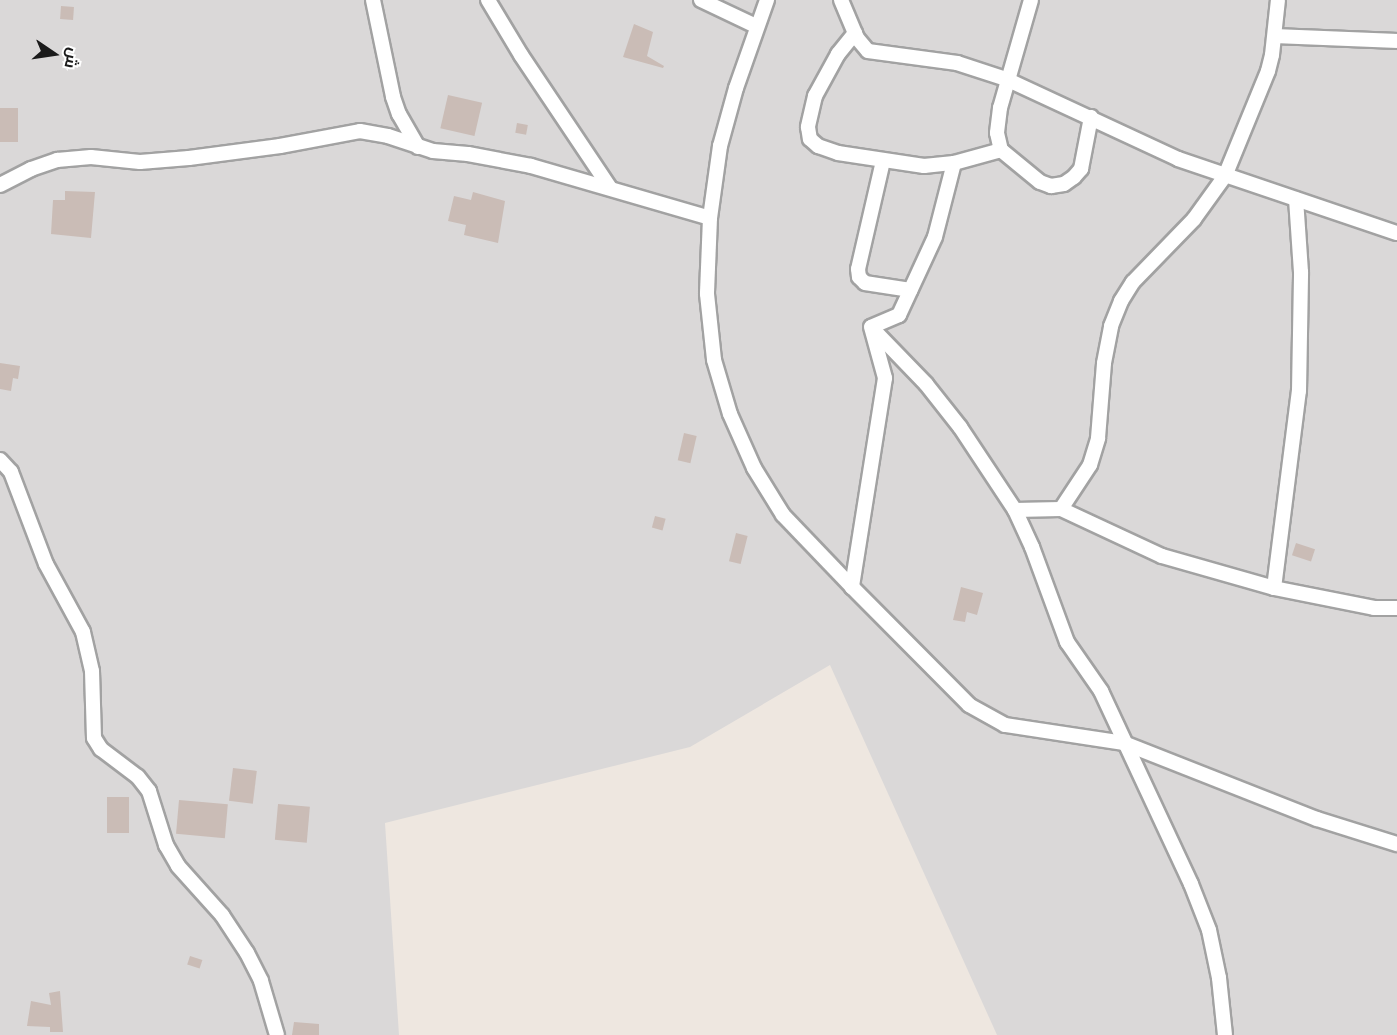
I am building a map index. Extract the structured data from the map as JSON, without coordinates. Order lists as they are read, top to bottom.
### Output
{
  "north": "right"
}
